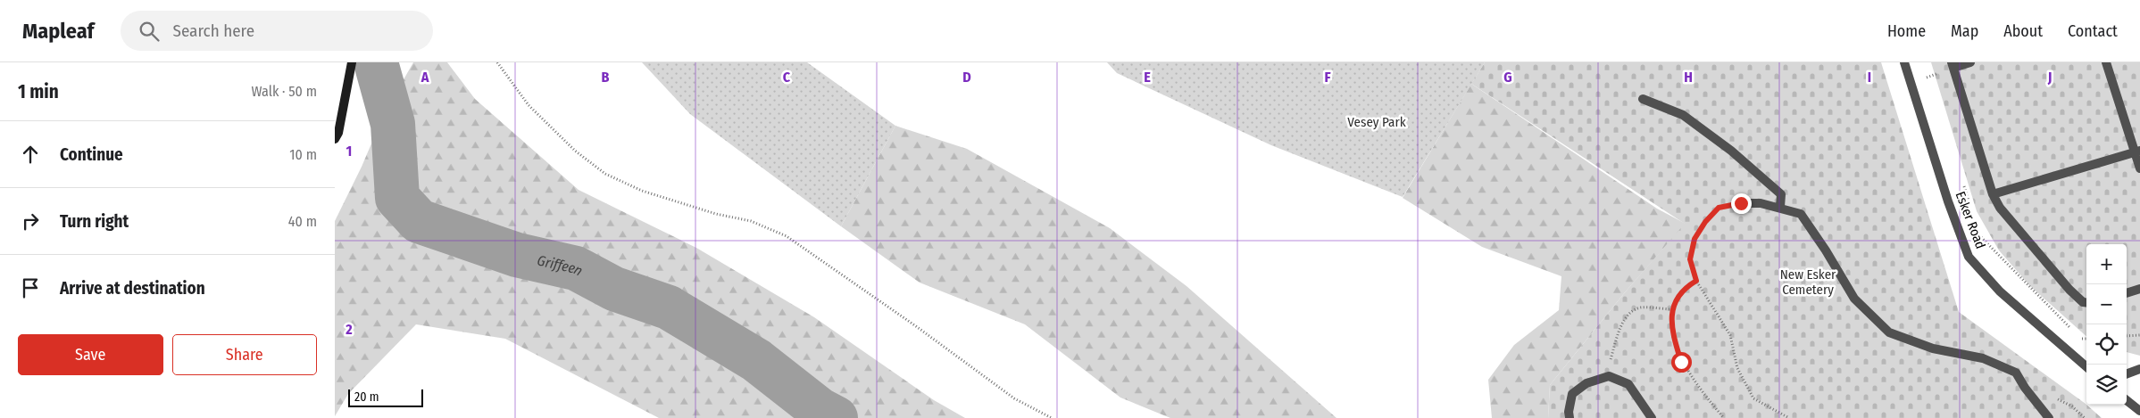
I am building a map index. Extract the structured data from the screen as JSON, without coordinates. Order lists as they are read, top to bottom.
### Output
{
  "streets": {
    "street": ["Esker Road"]
  },
  "water": ["Griffeen"],
  "parks": ["Vesey Park", "New Esker Cemetery"],
  "scale_bar": "20 m",
  "page": {
    "header": "Mapleaf",
    "search": "Search here",
    "nav": [
      "Home",
      "Map",
      "About",
      "Contact"
    ],
    "heading": ["1 min", "Walk · 50 m"],
    "list": [
      ["Continue", "10 m"],
      ["Turn right", "40 m"],
      "Arrive at destination"
    ],
    "map_buttons": ["+", "−"],
    "buttons": ["Save", "Share"],
    "scale": "20 m"
  },
  "grid": {
    "columns": [
      "A",
      "B",
      "C",
      "D",
      "E",
      "F",
      "G",
      "H",
      "I",
      "J"
    ],
    "rows": ["1", "2"]
  }
}
